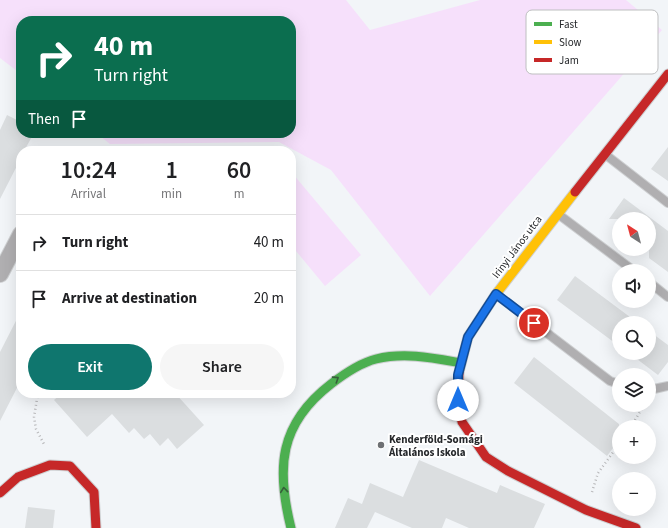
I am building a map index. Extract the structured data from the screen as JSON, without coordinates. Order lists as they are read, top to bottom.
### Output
{
  "streets": {
    "street": ["Irinyi János utca"]
  },
  "places": ["Kenderföld-Somági Általános Iskola"],
  "legend": ["Fast", "Slow", "Jam"],
  "north": "top left",
  "page": {
    "turn": ["40 m", "Turn right"],
    "then": "Then",
    "eta": [
      "10:24",
      "Arrival",
      "1",
      "min",
      "60",
      "m"
    ],
    "map_buttons": ["+", "−"],
    "list": [
      {
        "name": "Turn right",
        "value": "40 m"
      },
      {
        "name": "Arrive at destination",
        "value": "20 m"
      }
    ],
    "buttons": ["Exit", "Share"]
  }
}
